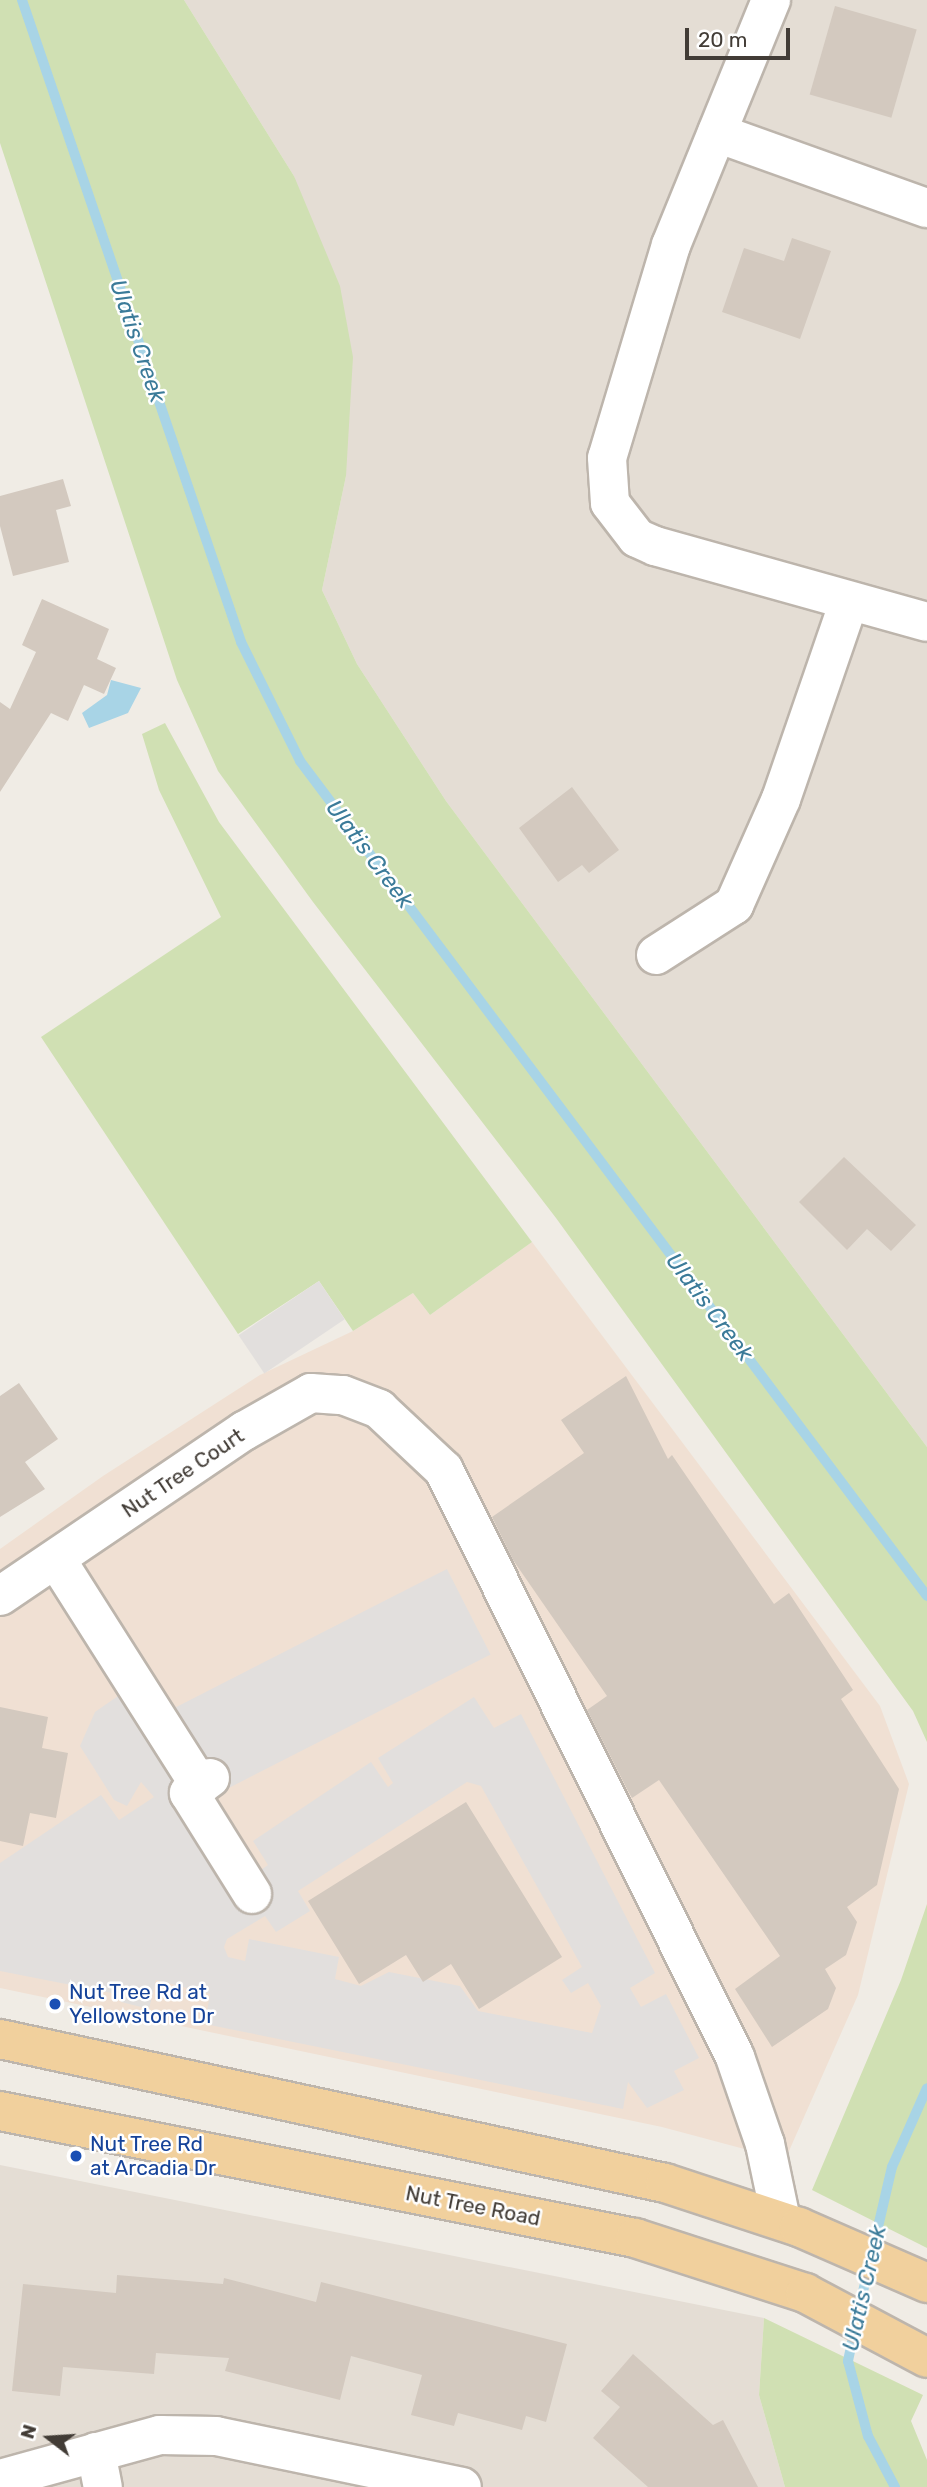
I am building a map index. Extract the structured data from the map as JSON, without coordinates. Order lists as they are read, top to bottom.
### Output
{
  "streets": {
    "main road": ["Nut Tree Road"],
    "street": ["Nut Tree Court"]
  },
  "water": ["Ulatis Creek"],
  "places": ["Nut Tree Rd at Yellowstone Dr", "Nut Tree Rd at Arcadia Dr"],
  "scale_bar": "20 m",
  "north": "left"
}
